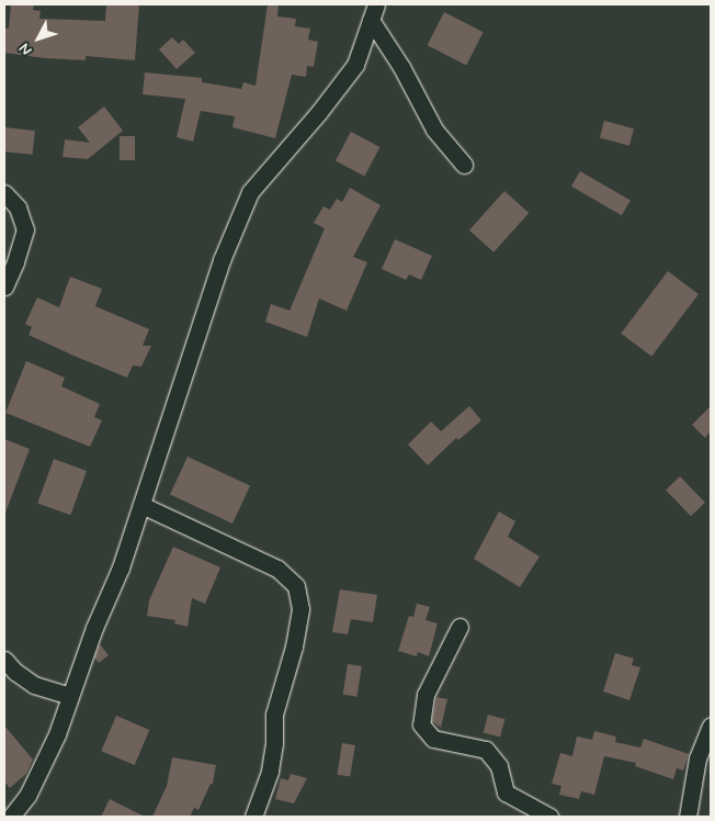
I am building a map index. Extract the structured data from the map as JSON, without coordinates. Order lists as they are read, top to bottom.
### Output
{
  "north": "bottom left"
}
